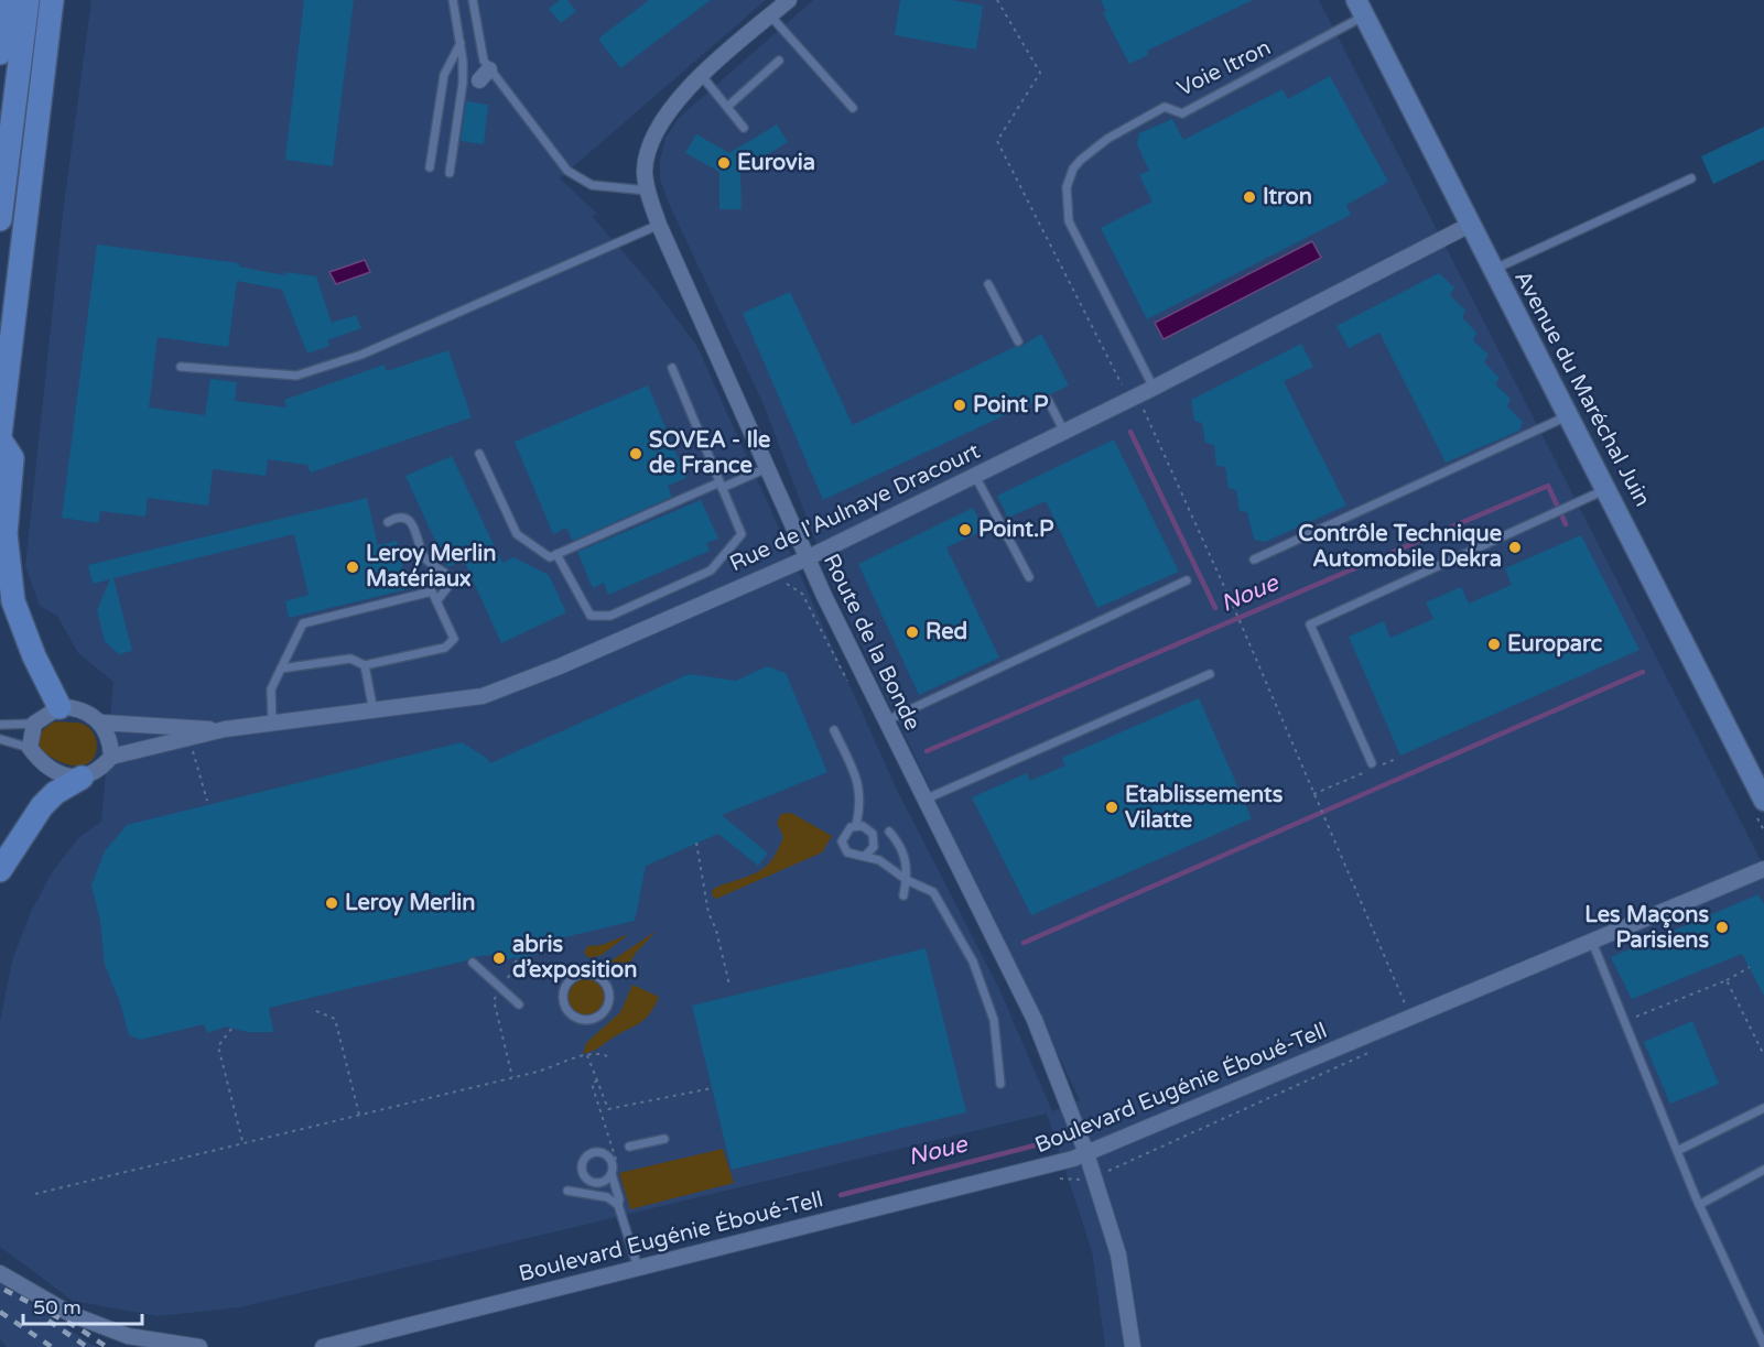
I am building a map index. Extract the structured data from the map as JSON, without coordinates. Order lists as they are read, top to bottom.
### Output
{
  "streets": {
    "street": [
      "Avenue du Maréchal Juin",
      "Rue de l'Aulnaye Dracourt",
      "Route de la Bonde",
      "Boulevard Eugénie Éboué-Tell"
    ],
    "lane": ["Voie Itron"]
  },
  "crossings": [
    ["Voie Itron", "Avenue du Maréchal Juin"],
    ["Voie Itron", "Rue de l'Aulnaye Dracourt"],
    ["Avenue du Maréchal Juin", "Rue de l'Aulnaye Dracourt"],
    ["Rue de l'Aulnaye Dracourt", "Route de la Bonde"],
    ["Route de la Bonde", "Boulevard Eugénie Éboué-Tell"]
  ],
  "water": ["Noue"],
  "places": [
    "Eurovia",
    "Itron",
    "Point P",
    "SOVEA - Ile de France",
    "Point.P",
    "Contrôle Technique Automobile Dekra",
    "Leroy Merlin Matériaux",
    "Red",
    "Europarc",
    "Etablissements Vilatte",
    "Leroy Merlin",
    "Les Maçons Parisiens",
    "abris d’exposition"
  ],
  "scale_bar": "50 m"
}
